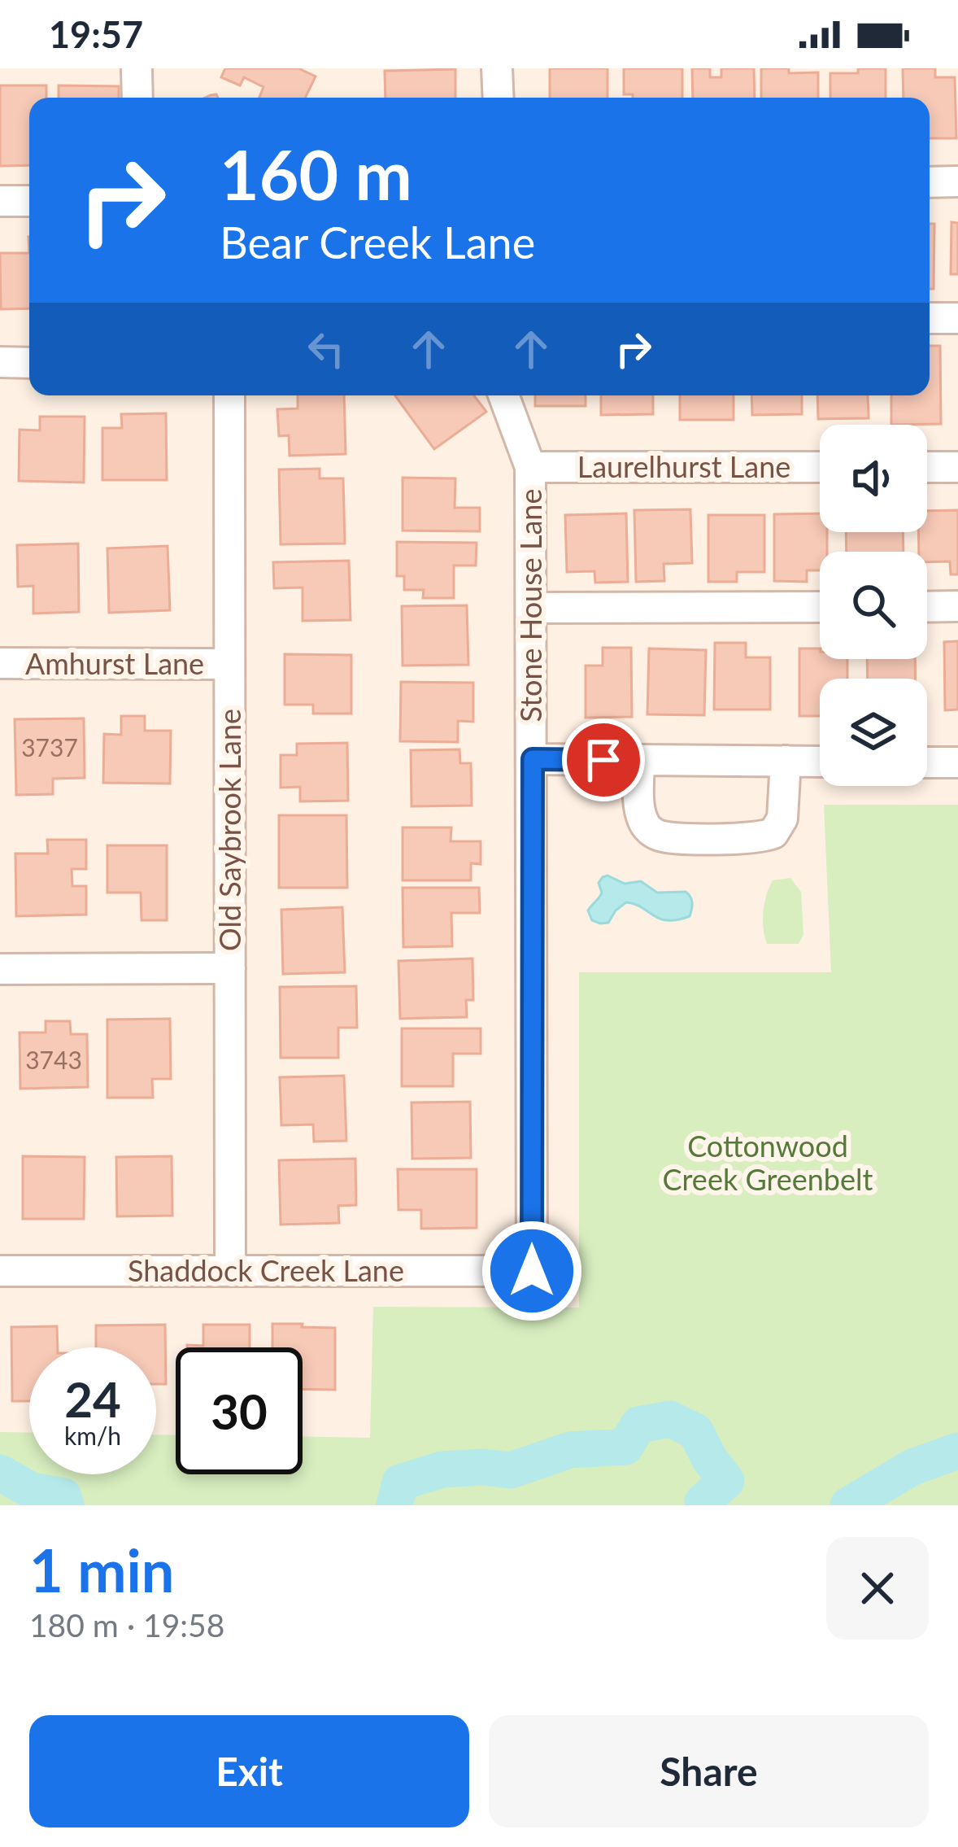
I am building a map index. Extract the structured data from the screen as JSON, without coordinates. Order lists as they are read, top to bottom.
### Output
{
  "streets": {
    "street": [
      "Laurelhurst Lane",
      "Stone House Lane",
      "Amhurst Lane",
      "Old Saybrook Lane",
      "Shaddock Creek Lane"
    ]
  },
  "crossings": [
    ["Laurelhurst Lane", "Stone House Lane"],
    ["Stone House Lane", "Shaddock Creek Lane"],
    ["Amhurst Lane", "Old Saybrook Lane"],
    ["Old Saybrook Lane", "Shaddock Creek Lane"]
  ],
  "parks": ["Cottonwood Creek Greenbelt"],
  "house_numbers": ["3737", "3743"],
  "page": {
    "status": "19:57",
    "turn": ["160 m", "Bear Creek Lane"],
    "speed": "24 km/h",
    "limit": "30",
    "heading": ["1 min", "180 m · 19:58"],
    "buttons": ["Exit", "Share"]
  }
}
